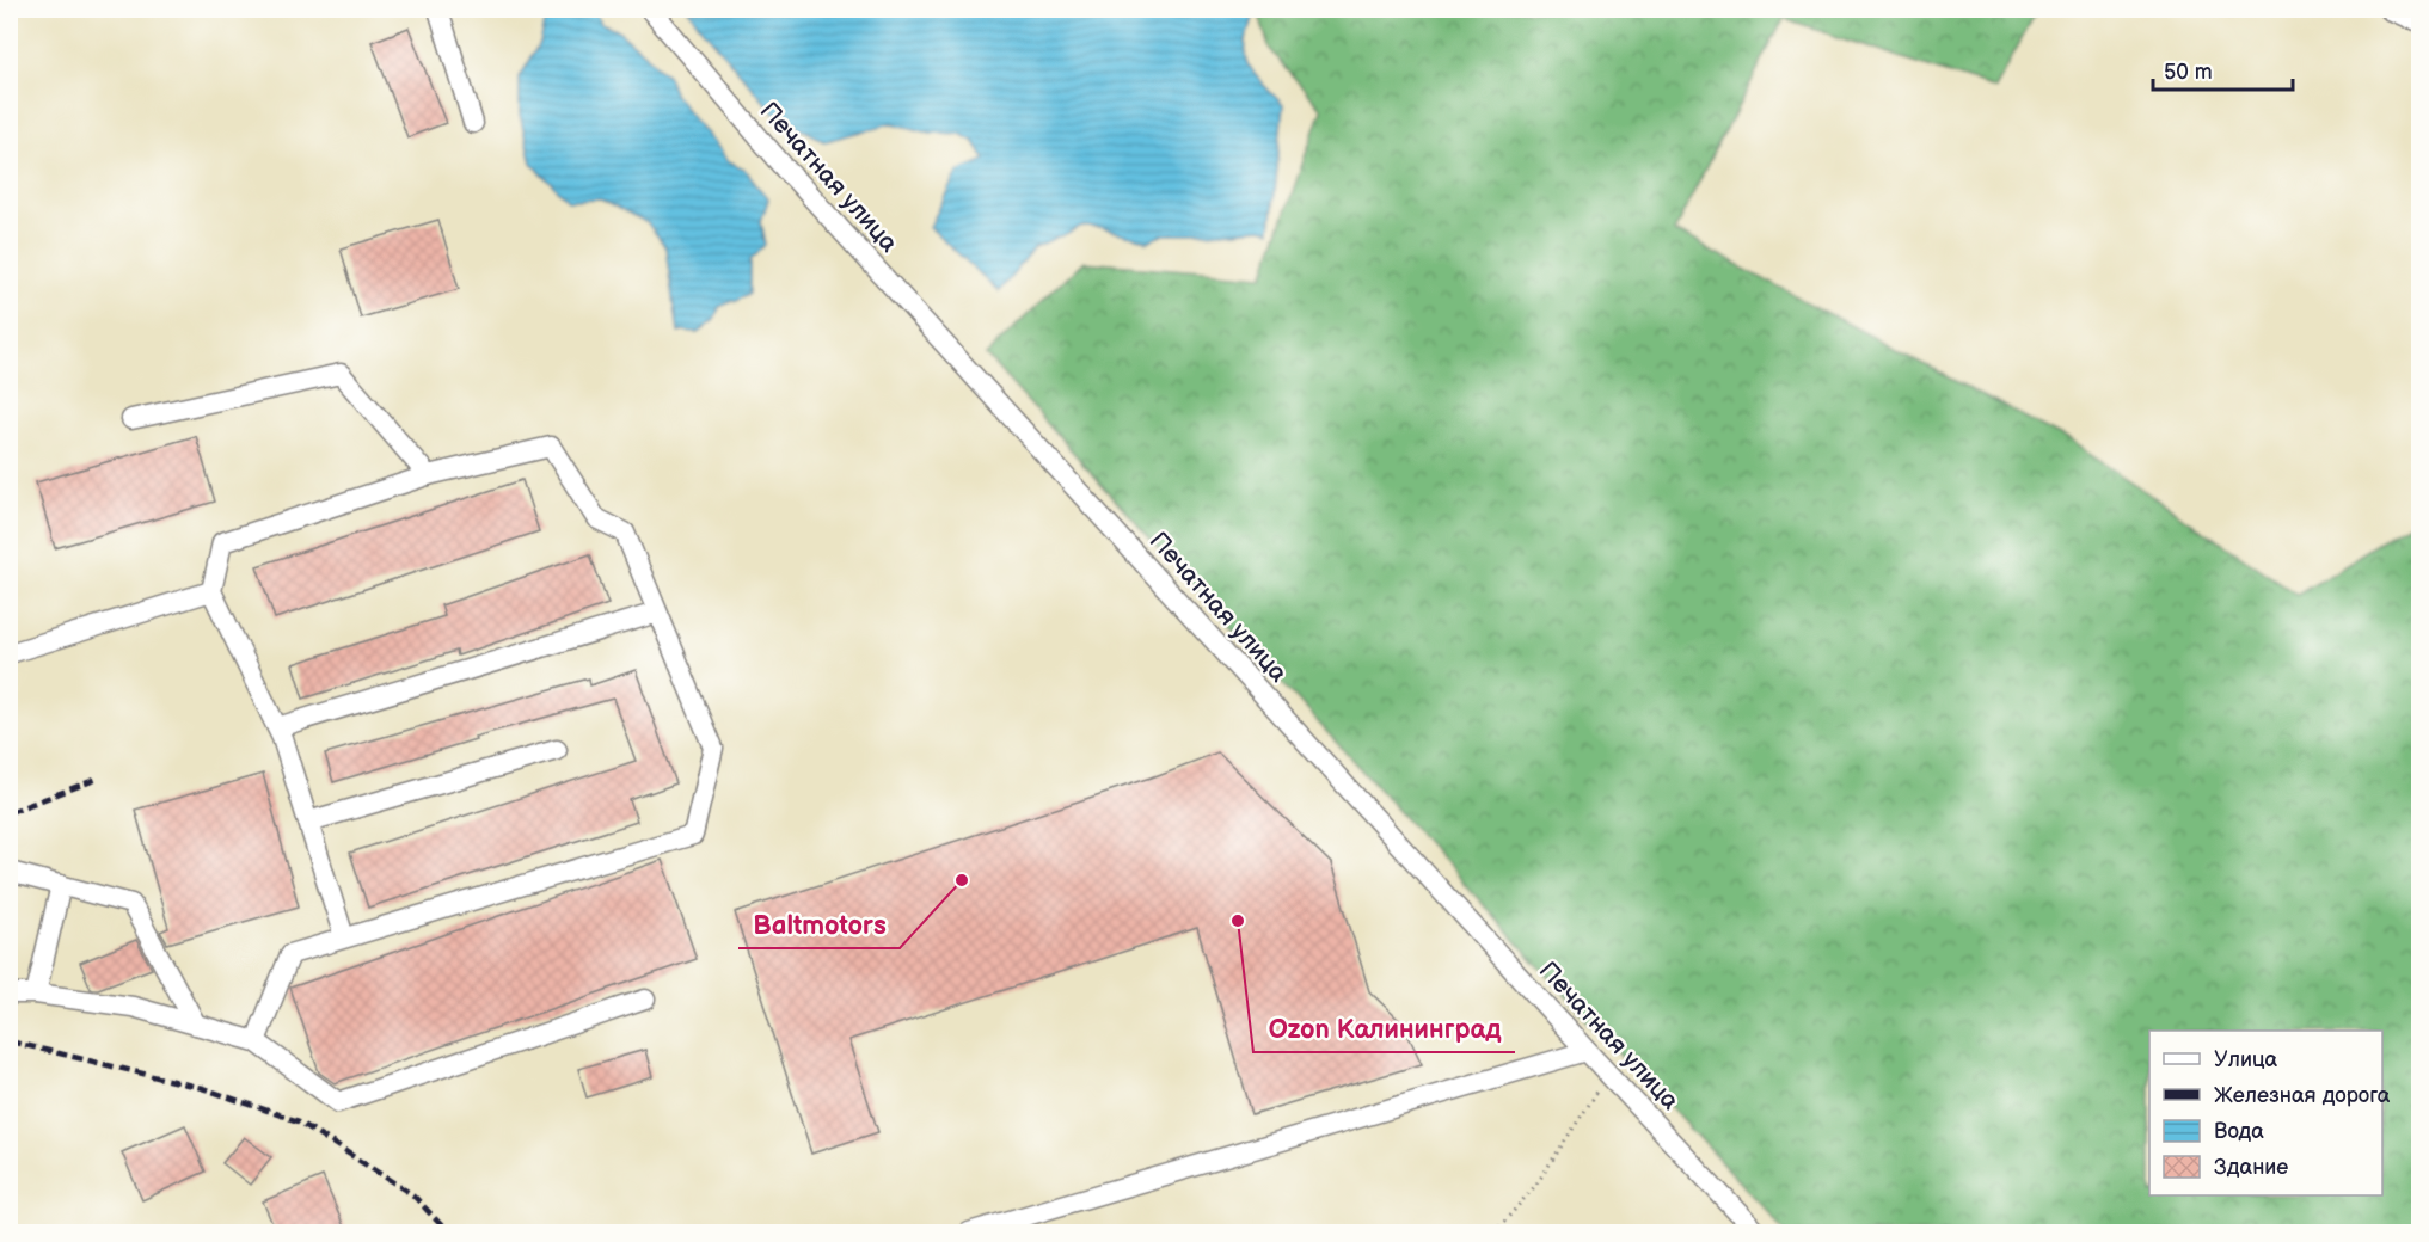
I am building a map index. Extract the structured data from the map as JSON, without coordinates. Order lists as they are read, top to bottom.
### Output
{
  "streets": {
    "street": ["Печатная улица"]
  },
  "places": ["Baltmotors", "Ozon Калининград"],
  "legend": [
    "Улица",
    "Железная дорога",
    "Вода",
    "Здание"
  ],
  "scale_bar": "50 m"
}
